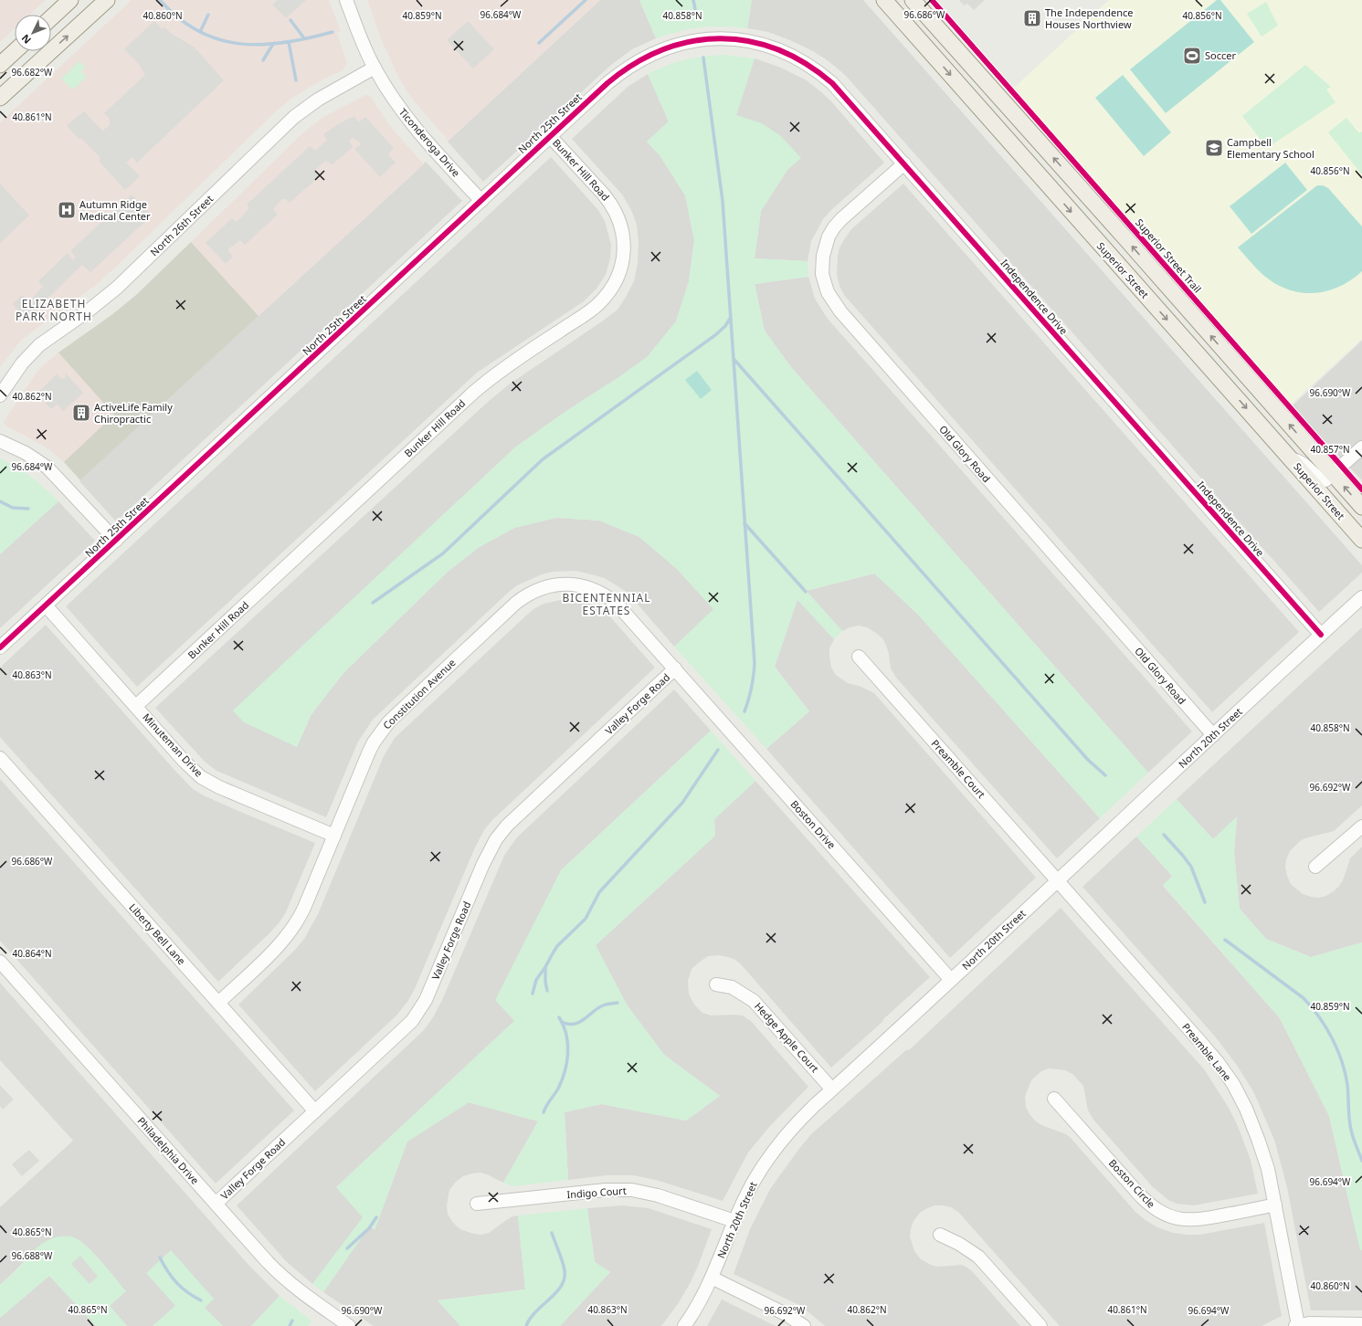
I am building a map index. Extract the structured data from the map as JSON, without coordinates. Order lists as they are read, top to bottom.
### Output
{
  "streets": {
    "main road": ["Superior Street"],
    "street": [
      "North 25th Street",
      "Ticonderoga Drive",
      "Bunker Hill Road",
      "North 26th Street",
      "Independence Drive",
      "Old Glory Road",
      "Constitution Avenue",
      "Valley Forge Road",
      "North 20th Street",
      "Minuteman Drive",
      "Preamble Court",
      "Boston Drive",
      "Liberty Bell Lane",
      "Hedge Apple Court",
      "Preamble Lane",
      "Philadelphia Drive",
      "Boston Circle",
      "Indigo Court"
    ],
    "cycle path": ["Superior Street Trail"]
  },
  "crossings": [
    ["North 25th Street", "Ticonderoga Drive"],
    ["North 25th Street", "Bunker Hill Road"],
    ["North 25th Street", "Independence Drive"],
    ["North 25th Street", "Minuteman Drive"],
    ["Ticonderoga Drive", "North 26th Street"],
    ["Bunker Hill Road", "Minuteman Drive"],
    ["Independence Drive", "Old Glory Road"],
    ["Independence Drive", "North 20th Street"],
    ["Old Glory Road", "North 20th Street"],
    ["Constitution Avenue", "Valley Forge Road"],
    ["Constitution Avenue", "Minuteman Drive"],
    ["Constitution Avenue", "Boston Drive"],
    ["Constitution Avenue", "Liberty Bell Lane"],
    ["Valley Forge Road", "Boston Drive"],
    ["Valley Forge Road", "Liberty Bell Lane"],
    ["Valley Forge Road", "Philadelphia Drive"],
    ["North 20th Street", "Preamble Court"],
    ["North 20th Street", "Boston Drive"],
    ["North 20th Street", "Hedge Apple Court"],
    ["North 20th Street", "Preamble Lane"],
    ["North 20th Street", "Indigo Court"],
    ["Preamble Court", "Preamble Lane"],
    ["Preamble Lane", "Boston Circle"]
  ],
  "districts": ["ELIZABETH PARK NORTH", "BICENTENNIAL ESTATES"],
  "places": {
    "building": ["The Independence Houses Northview", "ActiveLife Family Chiropractic"],
    "sports": ["Soccer"],
    "school or university": ["Campbell Elementary School"],
    "hospital": ["Autumn Ridge Medical Center"]
  },
  "north": "bottom left",
  "coordinates": [
    "96.684°W",
    "96.686°W",
    "40.860°N",
    "40.859°N",
    "40.858°N",
    "40.856°N",
    "96.682°W",
    "40.861°N",
    "96.690°W",
    "40.862°N",
    "40.857°N",
    "40.863°N",
    "96.692°W",
    "40.864°N",
    "96.694°W",
    "40.865°N",
    "96.688°W"
  ]
}
